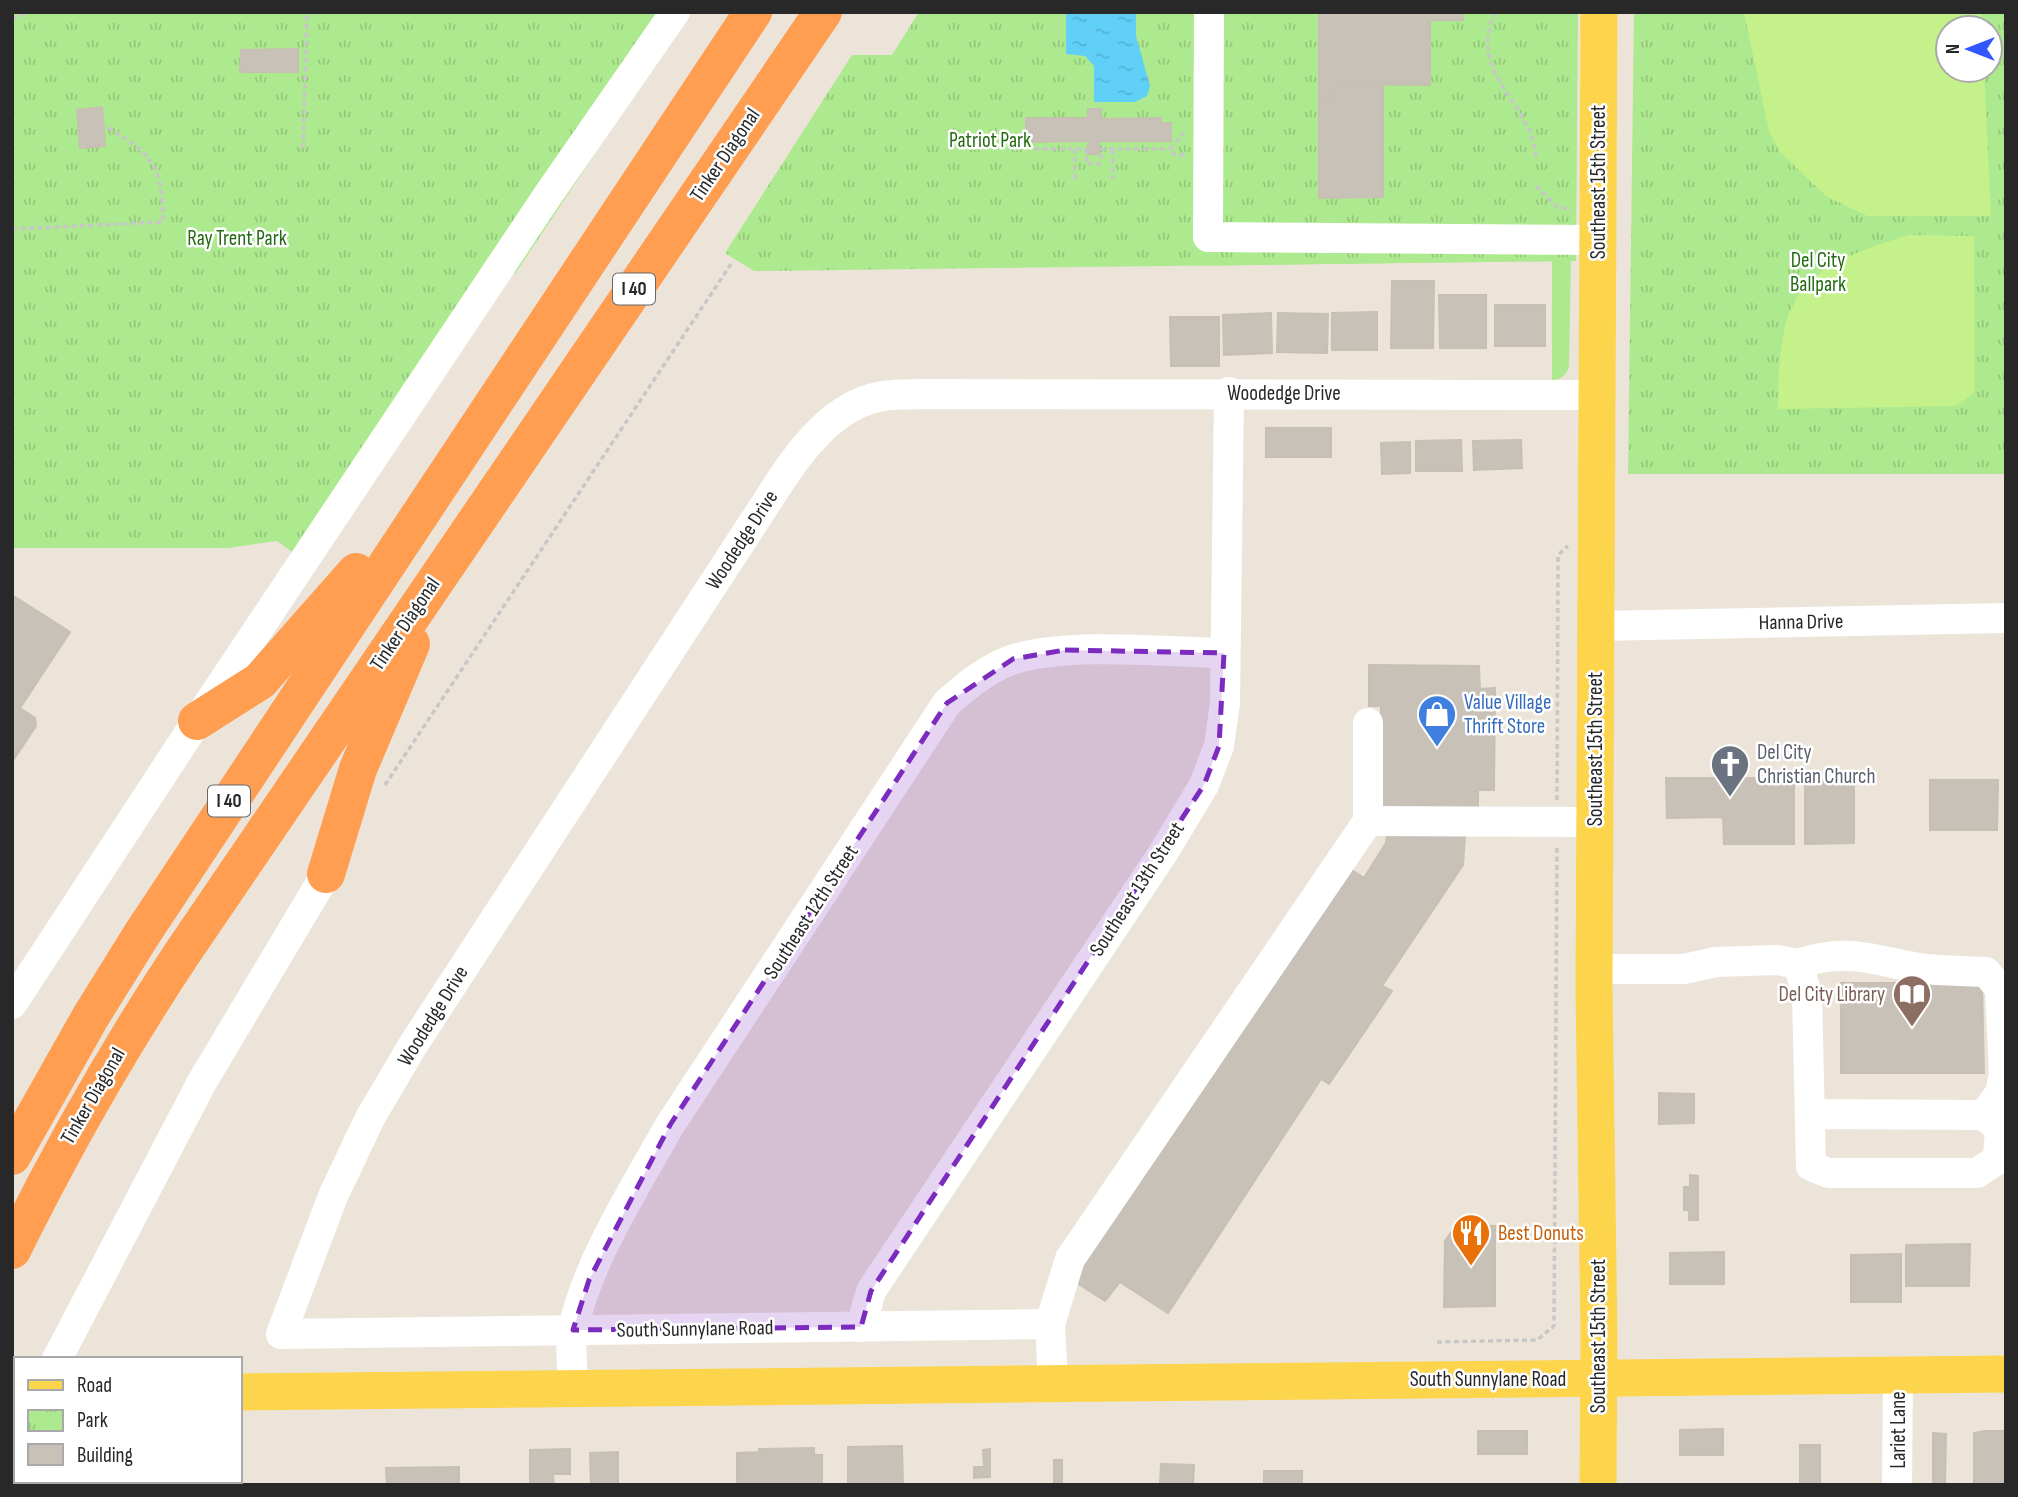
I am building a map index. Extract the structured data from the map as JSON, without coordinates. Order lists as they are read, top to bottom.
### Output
{
  "streets": {
    "highway": ["Tinker Diagonal", "I 40"],
    "main road": ["Southeast 15th Street", "South Sunnylane Road"],
    "street": [
      "Woodedge Drive",
      "Hanna Drive",
      "Southeast 13th Street",
      "Southeast 12th Street",
      "Lariet Lane"
    ]
  },
  "crossings": [
    ["Southeast 15th Street", "Woodedge Drive"],
    ["Southeast 15th Street", "Hanna Drive"],
    ["Southeast 15th Street", "South Sunnylane Road"],
    ["Woodedge Drive", "Southeast 13th Street"],
    ["Woodedge Drive", "South Sunnylane Road"],
    ["Southeast 13th Street", "Southeast 12th Street"],
    ["Southeast 13th Street", "South Sunnylane Road"],
    ["Southeast 12th Street", "South Sunnylane Road"],
    ["South Sunnylane Road", "Lariet Lane"]
  ],
  "parks": ["Patriot Park", "Ray Trent Park", "Del City Ballpark"],
  "places": {
    "shop": ["Value Village Thrift Store"],
    "church": ["Del City Christian Church"],
    "library": ["Del City Library"],
    "restaurant": ["Best Donuts"]
  },
  "legend": ["Road", "Park", "Building"],
  "north": "left"
}
